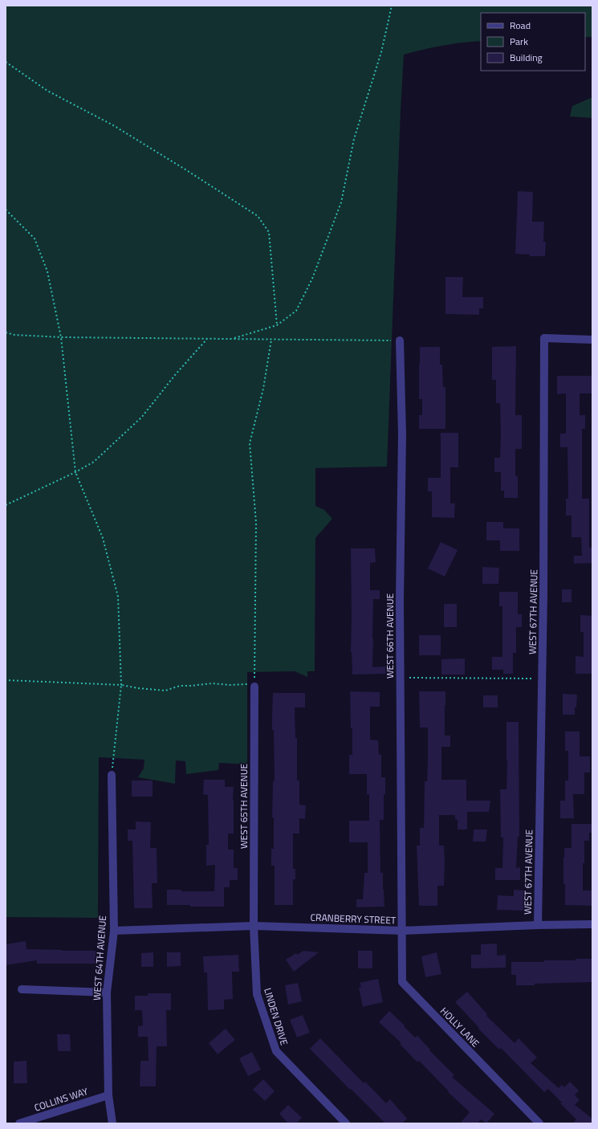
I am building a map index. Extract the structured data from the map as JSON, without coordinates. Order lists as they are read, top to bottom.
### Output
{
  "streets": {
    "street": [
      "WEST 67TH AVENUE",
      "WEST 66TH AVENUE",
      "WEST 65TH AVENUE",
      "CRANBERRY STREET",
      "WEST 64TH AVENUE",
      "LINDEN DRIVE",
      "HOLLY LANE",
      "COLLINS WAY"
    ]
  },
  "crossings": [
    ["WEST 67TH AVENUE", "CRANBERRY STREET"],
    ["WEST 66TH AVENUE", "CRANBERRY STREET"],
    ["WEST 66TH AVENUE", "HOLLY LANE"],
    ["WEST 65TH AVENUE", "CRANBERRY STREET"],
    ["WEST 65TH AVENUE", "LINDEN DRIVE"],
    ["CRANBERRY STREET", "WEST 64TH AVENUE"],
    ["CRANBERRY STREET", "LINDEN DRIVE"],
    ["CRANBERRY STREET", "HOLLY LANE"],
    ["WEST 64TH AVENUE", "COLLINS WAY"]
  ],
  "legend": ["Road", "Park", "Building"]
}
